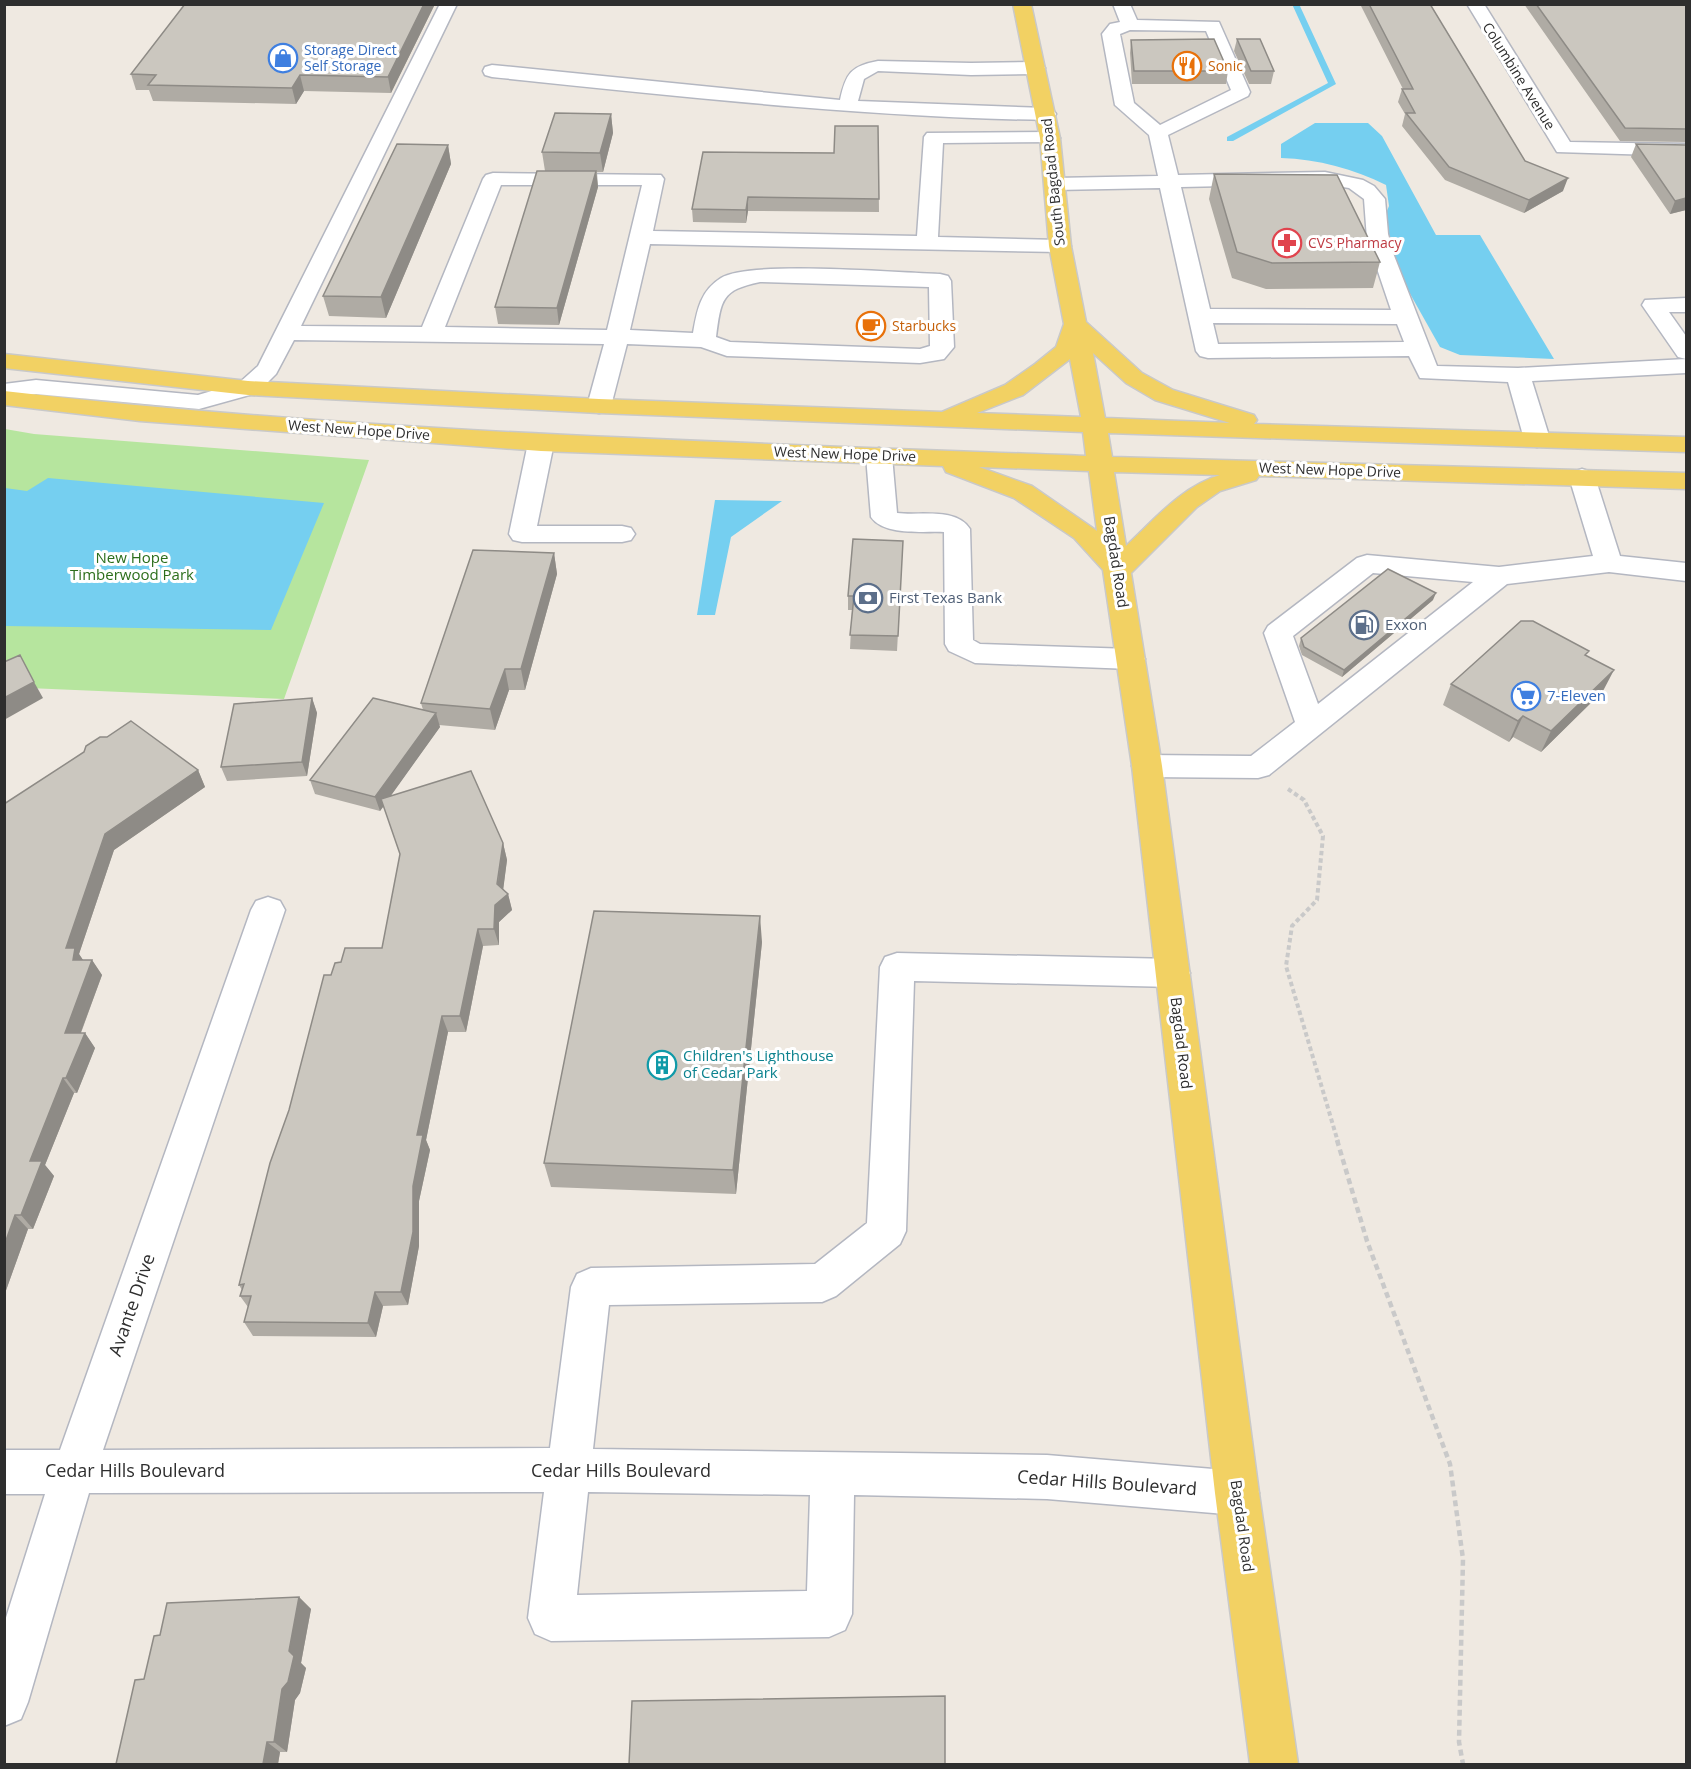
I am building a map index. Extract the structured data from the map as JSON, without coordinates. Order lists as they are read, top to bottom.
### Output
{
  "streets": {
    "main road": ["South Bagdad Road", "West New Hope Drive", "Bagdad Road"],
    "street": ["Columbine Avenue", "Avante Drive", "Cedar Hills Boulevard"]
  },
  "crossings": [
    ["South Bagdad Road", "Bagdad Road"],
    ["West New Hope Drive", "Bagdad Road"],
    ["Bagdad Road", "Cedar Hills Boulevard"],
    ["Avante Drive", "Cedar Hills Boulevard"]
  ],
  "parks": ["New Hope Timberwood Park"],
  "places": {
    "shop": ["Storage Direct Self Storage"],
    "restaurant": ["Sonic"],
    "pharmacy": ["CVS Pharmacy"],
    "cafe": ["Starbucks"],
    "bank": ["First Texas Bank"],
    "fuel station": ["Exxon"],
    "supermarket": ["7-Eleven"],
    "building": ["Children's Lighthouse of Cedar Park"]
  }
}
